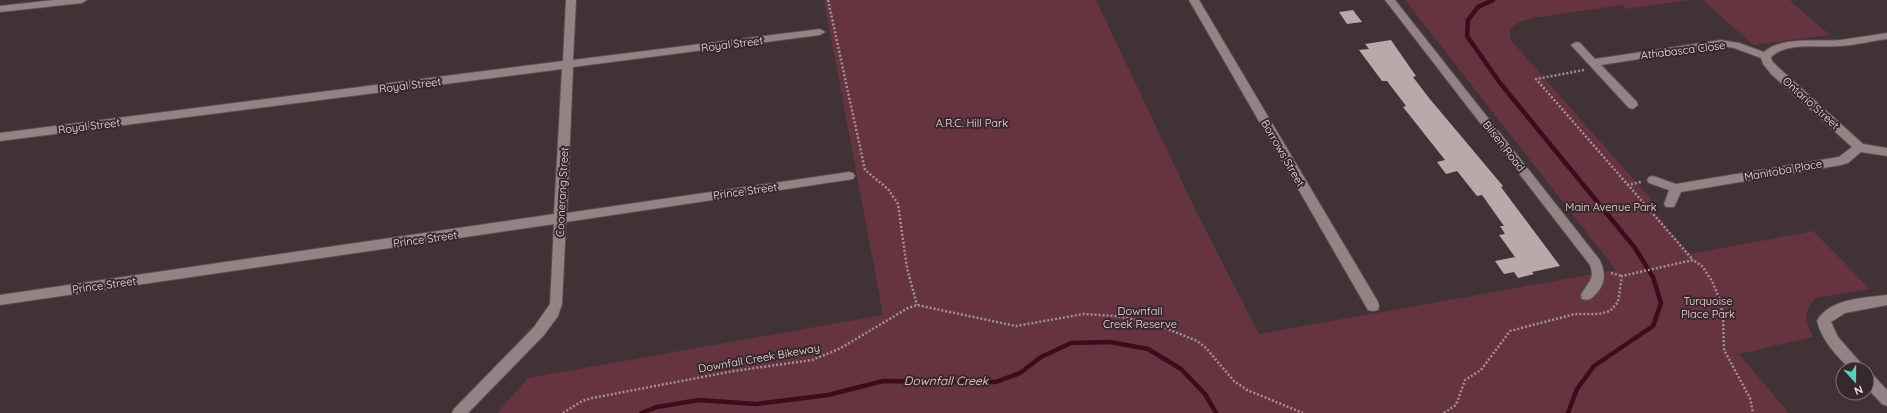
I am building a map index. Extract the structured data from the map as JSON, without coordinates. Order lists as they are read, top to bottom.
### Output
{
  "streets": {
    "street": [
      "Royal Street",
      "Athabasca Close",
      "Ontario Street",
      "Bilsen Road",
      "Borrows Street",
      "Manitoba Place",
      "Prince Street",
      "Coonerang Street"
    ],
    "path": ["Downfall Creek Bikeway"]
  },
  "crossings": [
    ["Royal Street", "Coonerang Street"],
    ["Athabasca Close", "Ontario Street"],
    ["Ontario Street", "Manitoba Place"],
    ["Prince Street", "Coonerang Street"]
  ],
  "water": ["Downfall Creek"],
  "parks": [
    "A.R.C. Hill Park",
    "Main Avenue Park",
    "Turquoise Place Park",
    "Downfall Creek Reserve"
  ],
  "north": "bottom"
}
